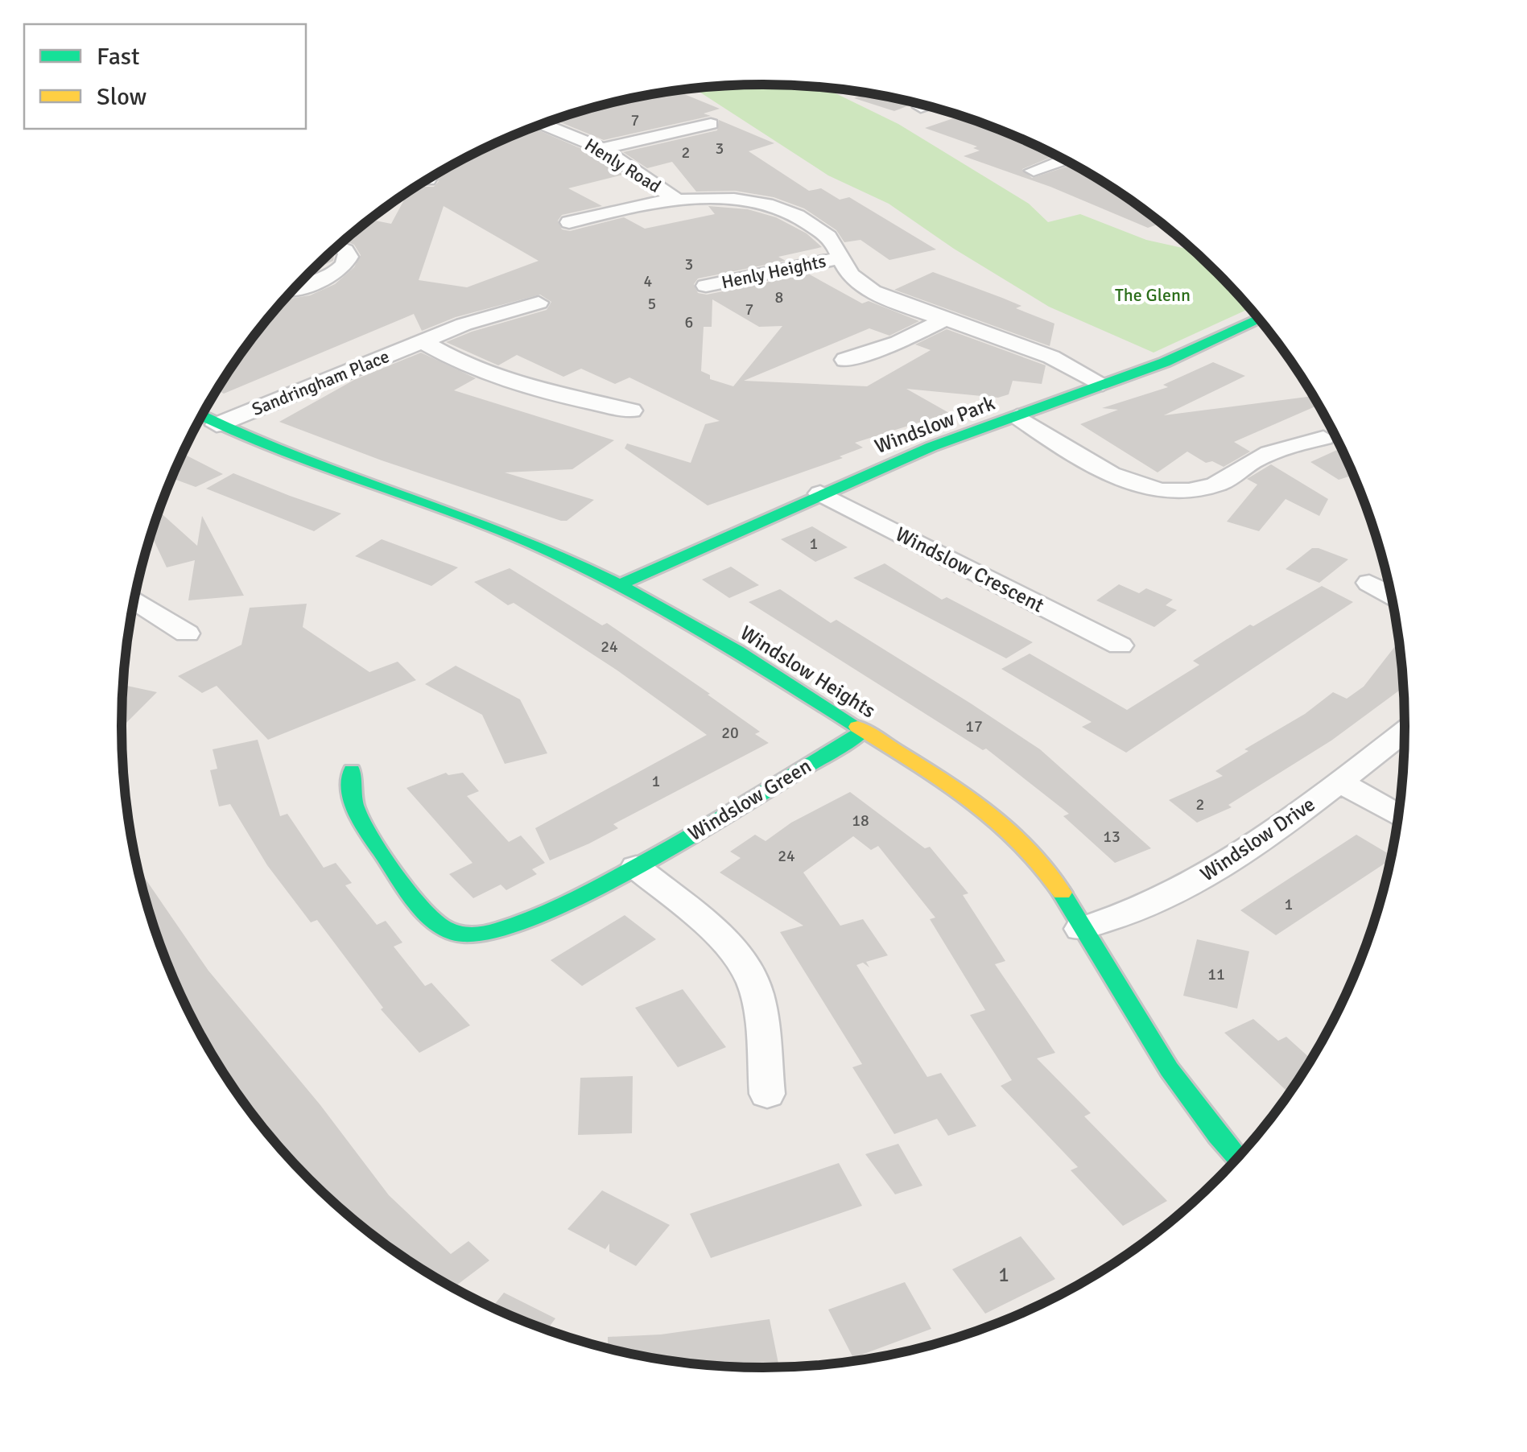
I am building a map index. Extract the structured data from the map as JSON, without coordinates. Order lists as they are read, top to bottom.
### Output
{
  "streets": {
    "street": [
      "Henly Road",
      "Henly Heights",
      "Sandringham Place",
      "Windslow Park",
      "Windslow Crescent",
      "Windslow Heights",
      "Windslow Green",
      "Windslow Drive"
    ]
  },
  "crossings": [
    ["Henly Road", "Henly Heights"],
    ["Henly Road", "Windslow Park"],
    ["Sandringham Place", "Windslow Heights"],
    ["Windslow Park", "Windslow Crescent"],
    ["Windslow Park", "Windslow Heights"],
    ["Windslow Heights", "Windslow Green"],
    ["Windslow Heights", "Windslow Drive"]
  ],
  "parks": ["The Glenn"],
  "house_numbers": [
    "7",
    "3",
    "2",
    "3",
    "4",
    "8",
    "5",
    "7",
    "6",
    "1",
    "24",
    "17",
    "20",
    "1",
    "2",
    "18",
    "13",
    "24",
    "1",
    "11",
    "1"
  ],
  "legend": ["Fast", "Slow"]
}
